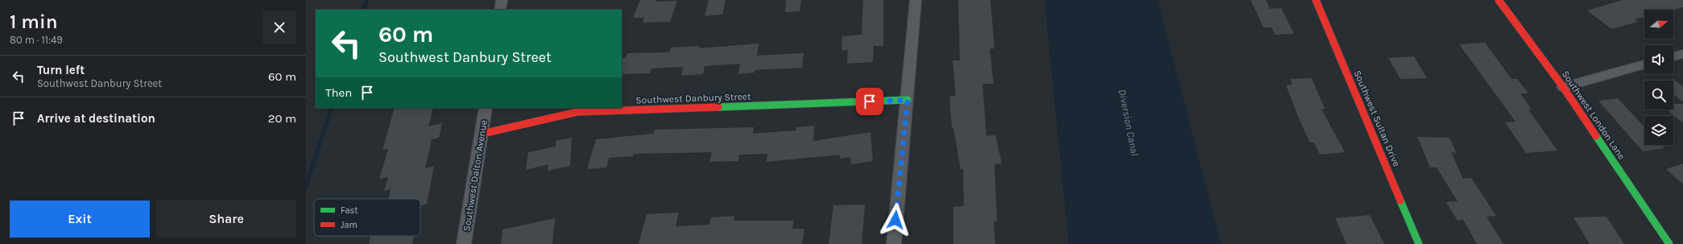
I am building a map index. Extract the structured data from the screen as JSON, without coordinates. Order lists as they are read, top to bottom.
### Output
{
  "streets": {
    "street": [
      "Southwest Danbury Street",
      "Southwest London Lane",
      "Southwest Sultan Drive",
      "Southwest Dalton Avenue"
    ]
  },
  "crossings": [
    ["Southwest Danbury Street", "Southwest Dalton Avenue"]
  ],
  "water": ["Diversion Canal"],
  "legend": ["Fast", "Jam"],
  "north": "right",
  "page": {
    "heading": ["1 min", "80 m · 11:49"],
    "turn": ["60 m", "Southwest Danbury Street"],
    "list": [
      {
        "name": "Turn left",
        "note": "Southwest Danbury Street",
        "value": "60 m"
      },
      {
        "name": "Arrive at destination",
        "value": "20 m"
      }
    ],
    "then": "Then",
    "buttons": ["Exit", "Share"]
  }
}
